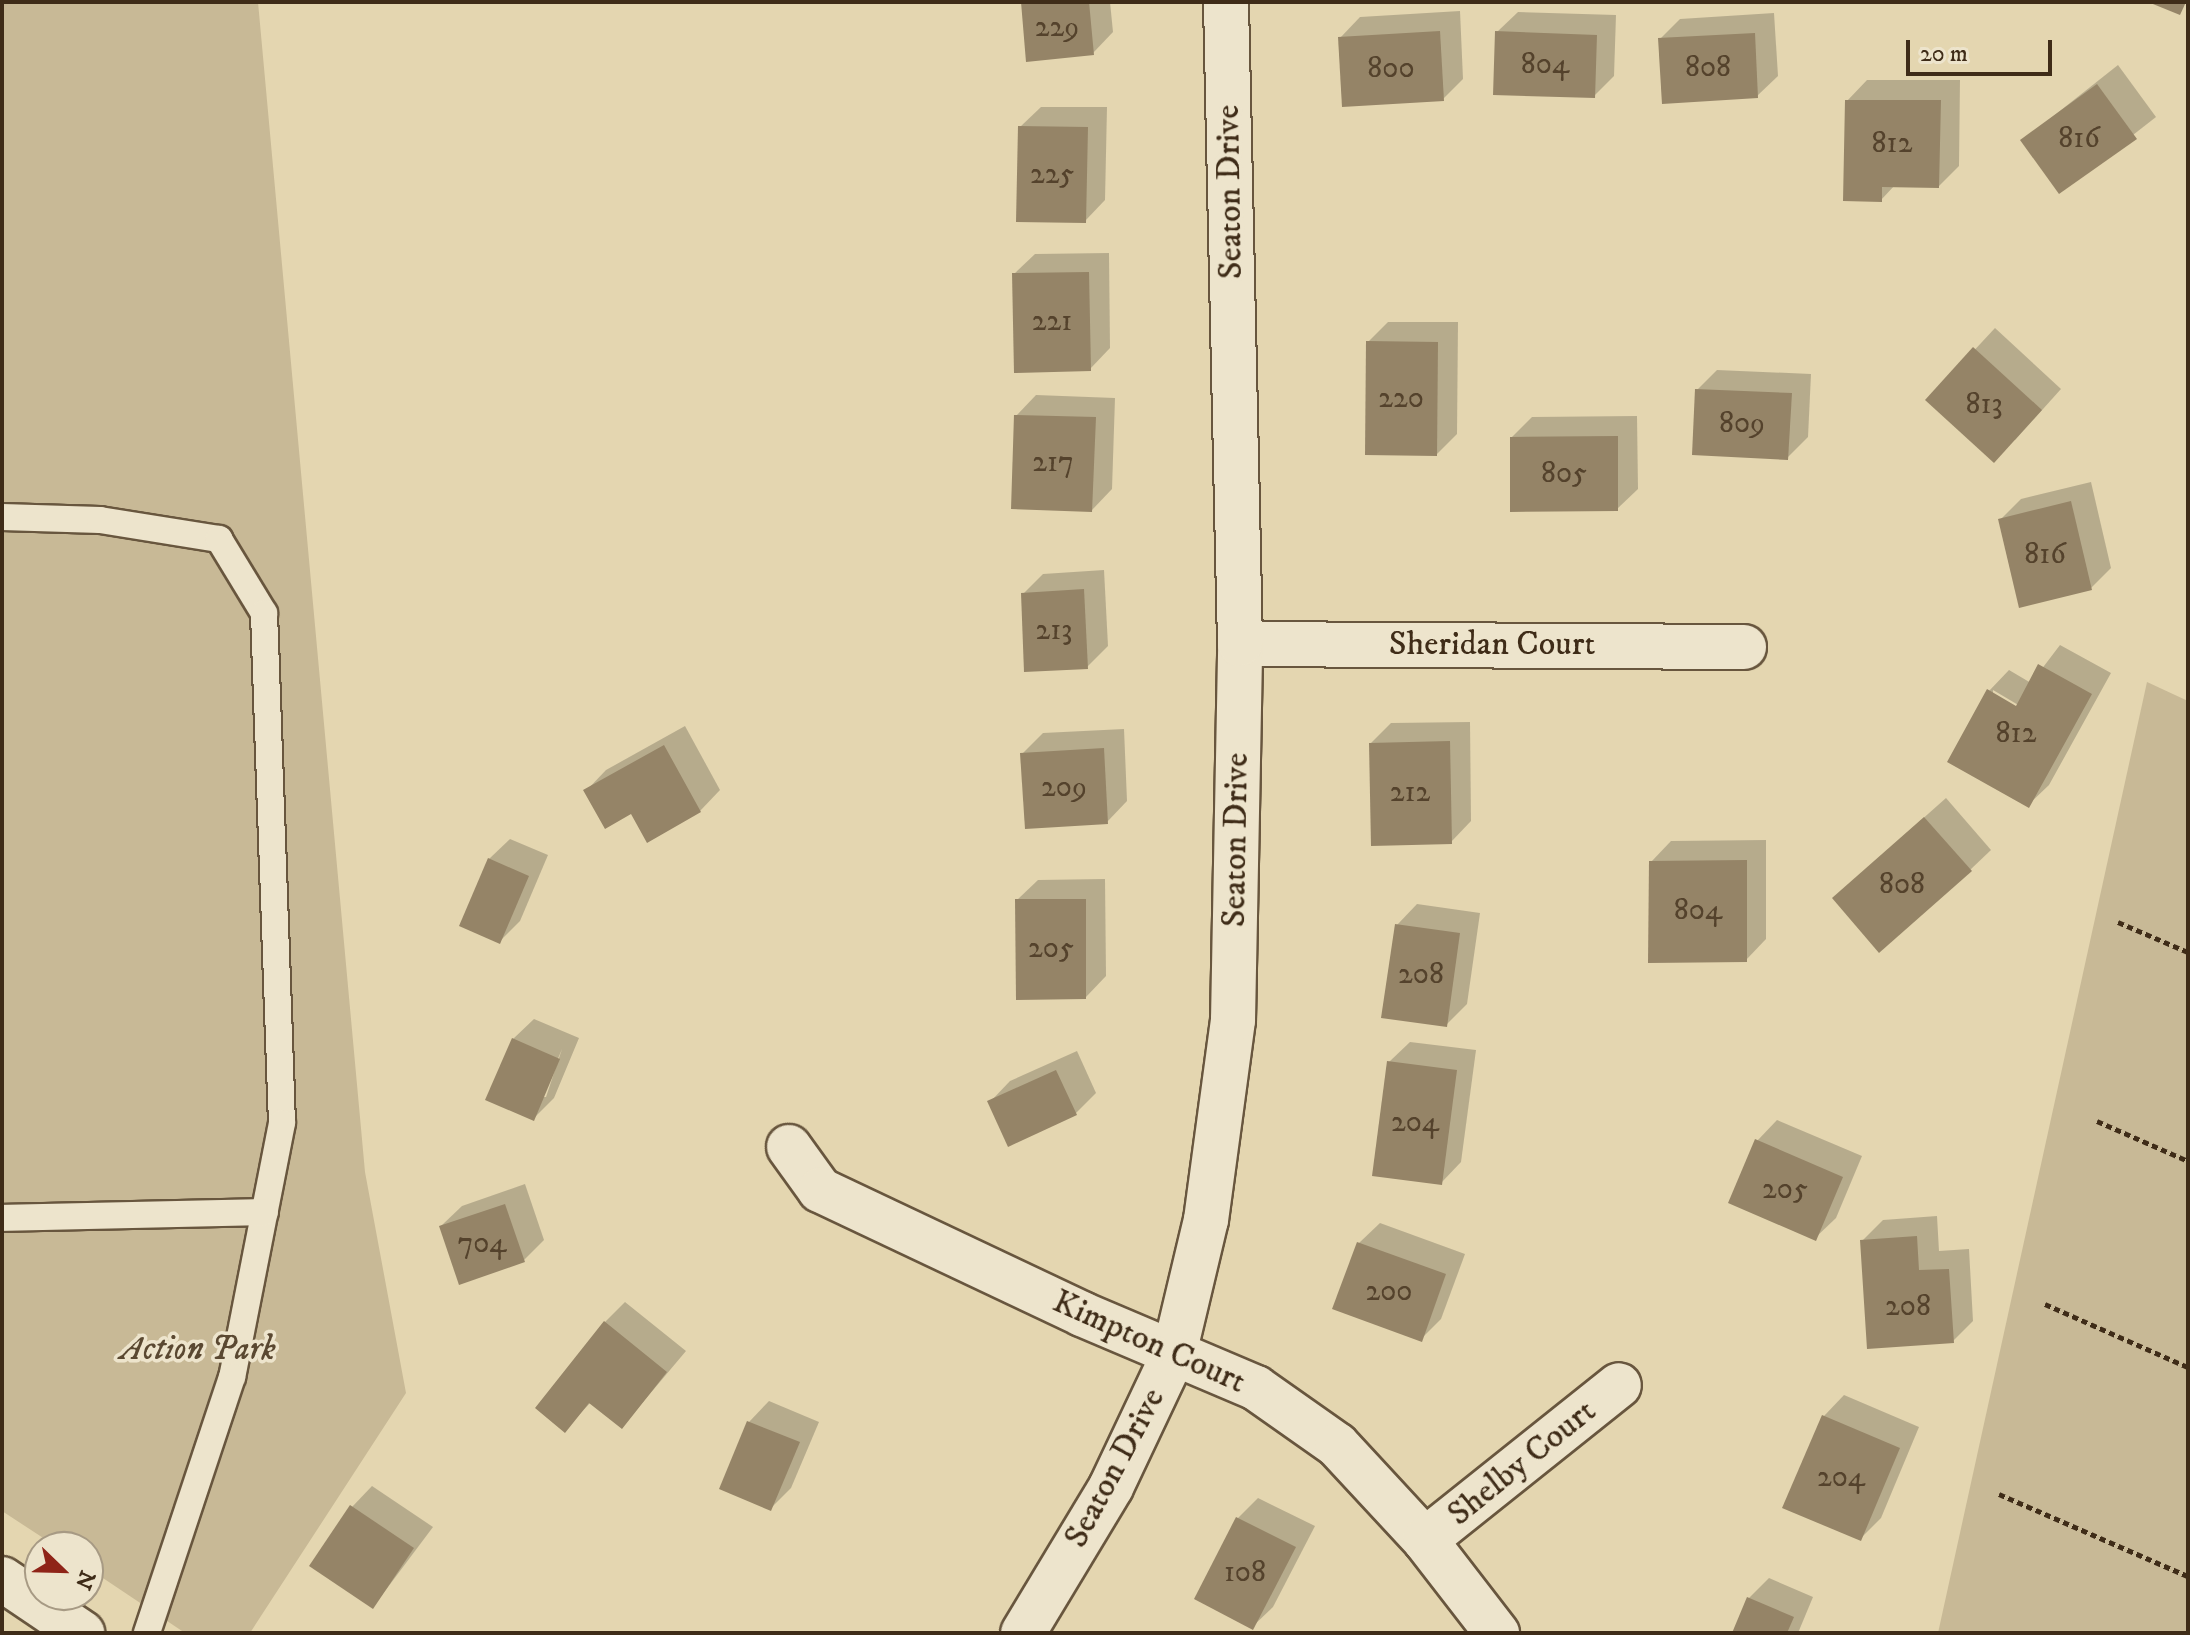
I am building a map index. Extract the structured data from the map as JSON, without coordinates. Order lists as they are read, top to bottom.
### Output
{
  "streets": {
    "street": [
      "Seaton Drive",
      "Sheridan Court",
      "Kimpton Court",
      "Shelby Court"
    ]
  },
  "crossings": [
    ["Seaton Drive", "Sheridan Court"],
    ["Seaton Drive", "Kimpton Court"],
    ["Kimpton Court", "Shelby Court"]
  ],
  "parks": ["Action Park"],
  "house_numbers": [
    "229",
    "804",
    "808",
    "800",
    "816",
    "812",
    "225",
    "221",
    "220",
    "813",
    "809",
    "217",
    "805",
    "816",
    "213",
    "812",
    "209",
    "212",
    "808",
    "804",
    "205",
    "208",
    "204",
    "205",
    "704",
    "200",
    "208",
    "204",
    "108"
  ],
  "scale_bar": "20 m",
  "north": "bottom right"
}
